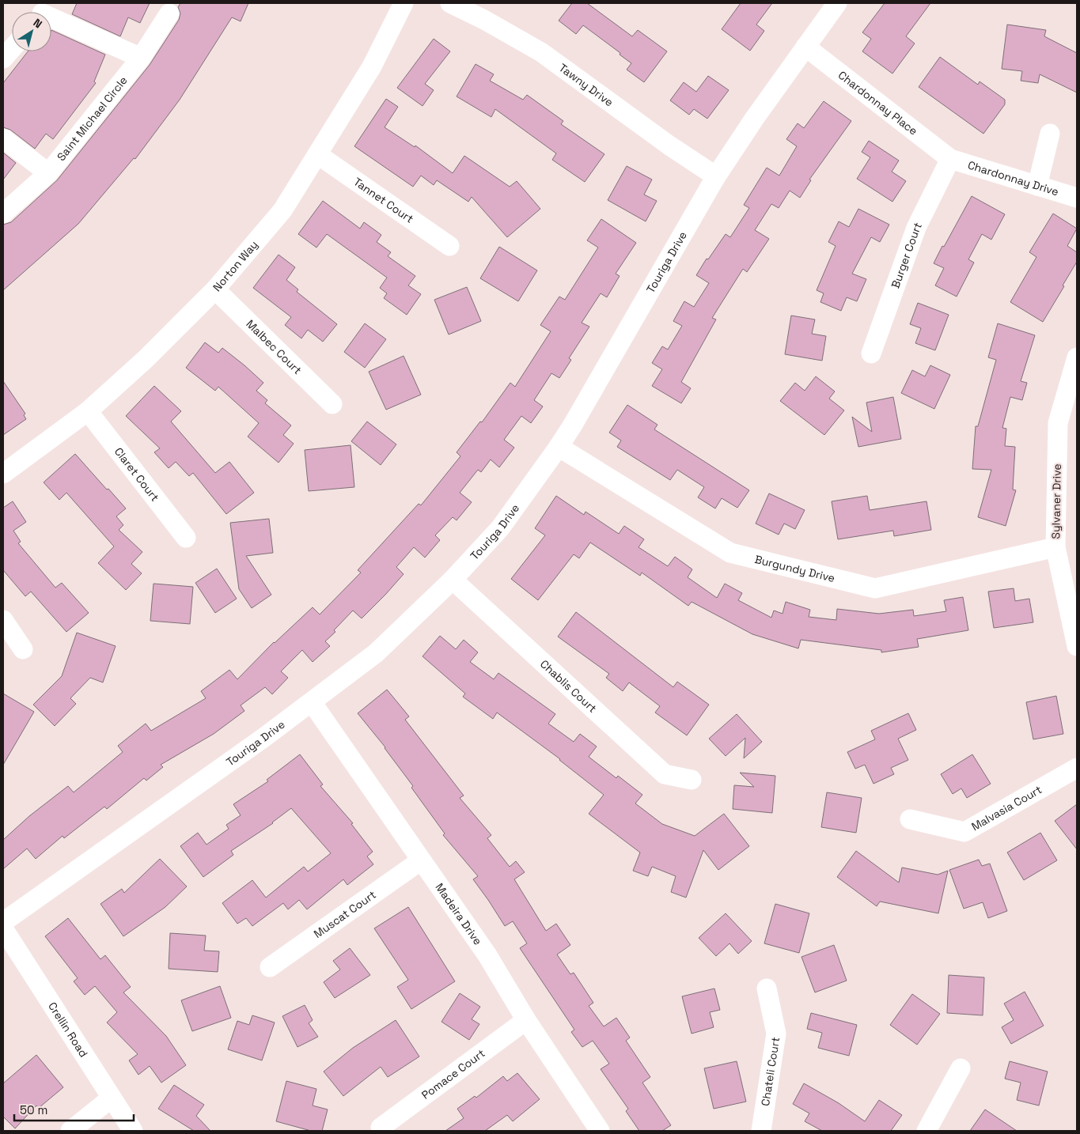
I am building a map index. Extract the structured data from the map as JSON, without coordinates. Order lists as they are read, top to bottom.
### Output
{
  "streets": {
    "street": [
      "Tawny Drive",
      "Chardonnay Place",
      "Saint Michael Circle",
      "Chardonnay Drive",
      "Tannet Court",
      "Burger Court",
      "Touriga Drive",
      "Norton Way",
      "Malbec Court",
      "Claret Court",
      "Sylvaner Drive",
      "Burgundy Drive",
      "Chablis Court",
      "Malvasia Court",
      "Muscat Court",
      "Madeira Drive",
      "Crellin Road",
      "Chateli Court",
      "Pomace Court"
    ]
  },
  "crossings": [
    ["Tawny Drive", "Touriga Drive"],
    ["Chardonnay Place", "Chardonnay Drive"],
    ["Chardonnay Place", "Burger Court"],
    ["Chardonnay Place", "Touriga Drive"],
    ["Chardonnay Drive", "Burger Court"],
    ["Tannet Court", "Norton Way"],
    ["Touriga Drive", "Burgundy Drive"],
    ["Touriga Drive", "Chablis Court"],
    ["Touriga Drive", "Madeira Drive"],
    ["Norton Way", "Malbec Court"],
    ["Norton Way", "Claret Court"],
    ["Sylvaner Drive", "Burgundy Drive"],
    ["Muscat Court", "Madeira Drive"],
    ["Madeira Drive", "Pomace Court"]
  ],
  "scale_bar": "50 m",
  "north": "top right"
}
